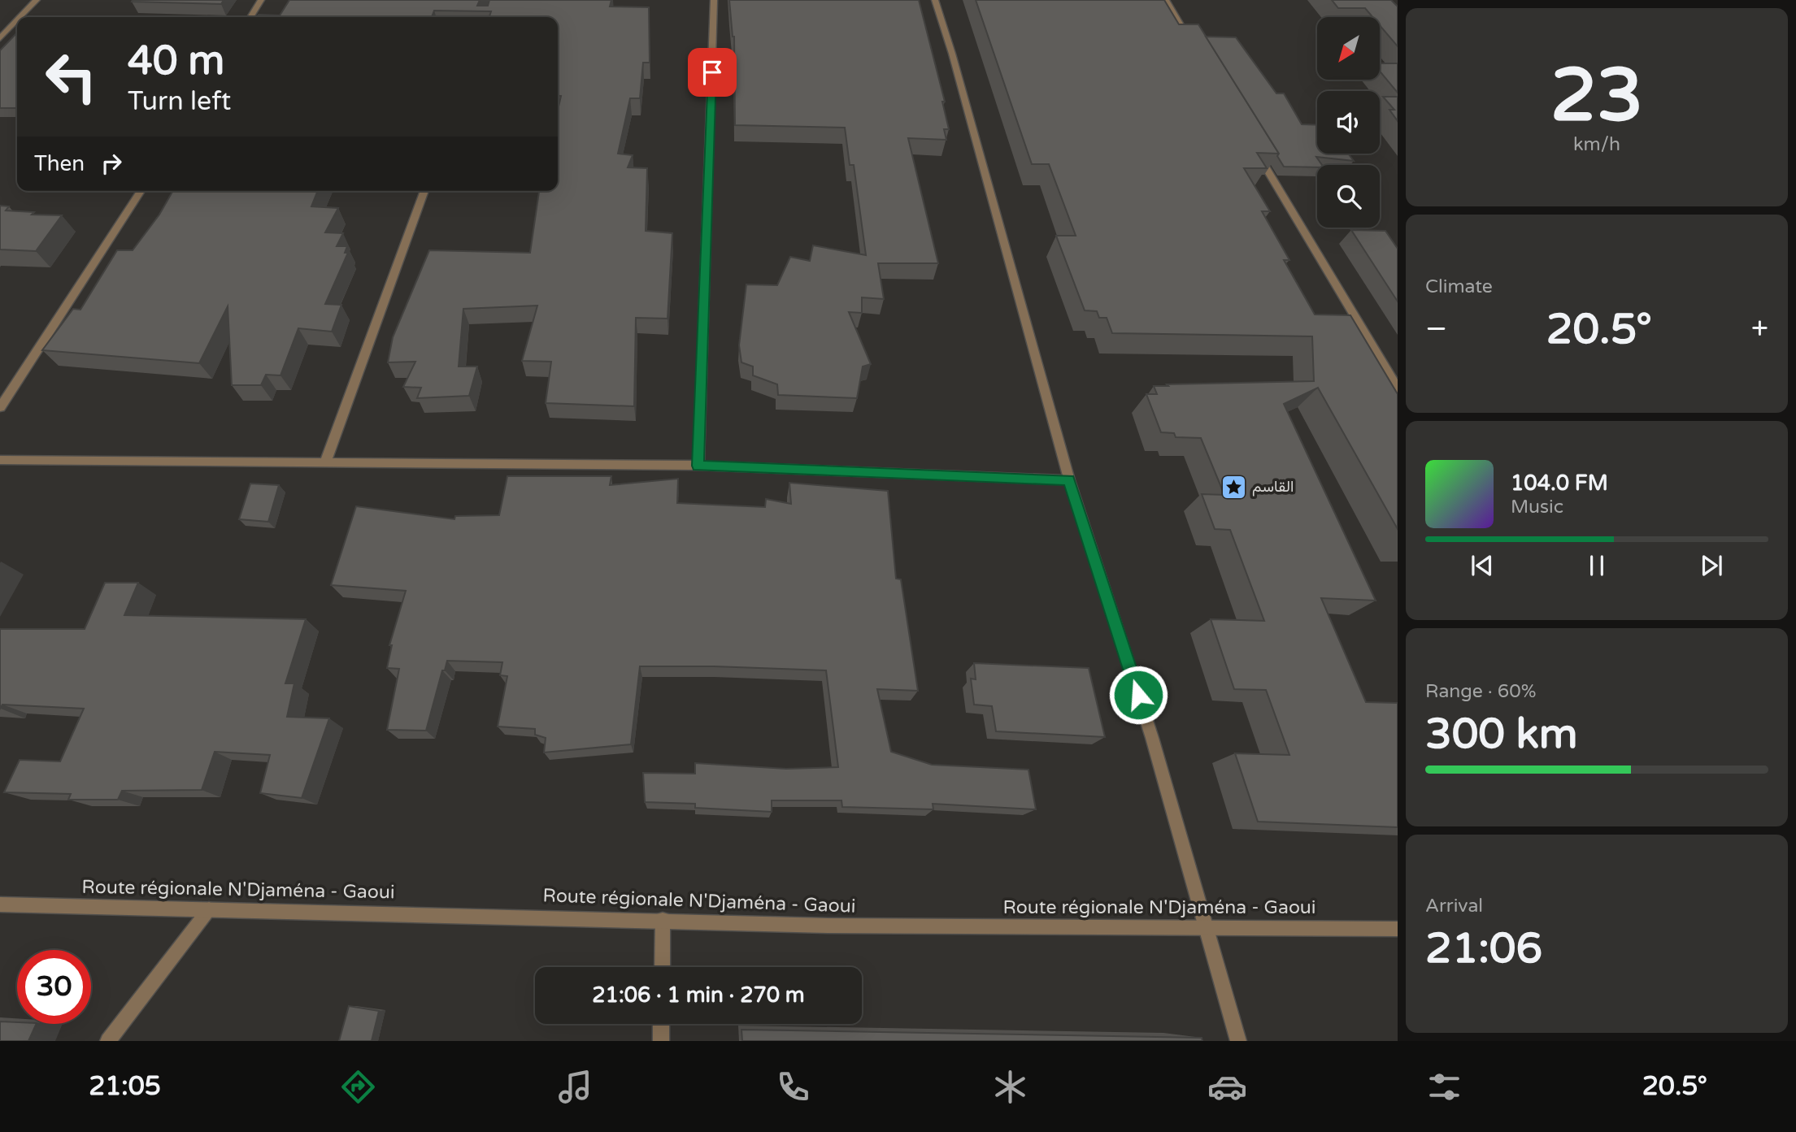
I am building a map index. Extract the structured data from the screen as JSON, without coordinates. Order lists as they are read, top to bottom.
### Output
{
  "streets": {
    "street": ["Route régionale N'Djaména - Gaoui"]
  },
  "places": {
    "place": ["القاسم"]
  },
  "north": "bottom left",
  "page": {
    "tile": [
      ["23", "km/h"],
      "Climate",
      ["Range · 60%", "300 km"],
      ["Arrival", "21:06"]
    ],
    "turn": ["40 m", "Turn left"],
    "then": "Then",
    "heat": ["−", "20.5°", "+"],
    "song": ["104.0 FM", "Music"],
    "limit": "30",
    "trip": "21:06 · 1 min · 270 m",
    "tabs": ["21:05", "20.5°"]
  }
}
